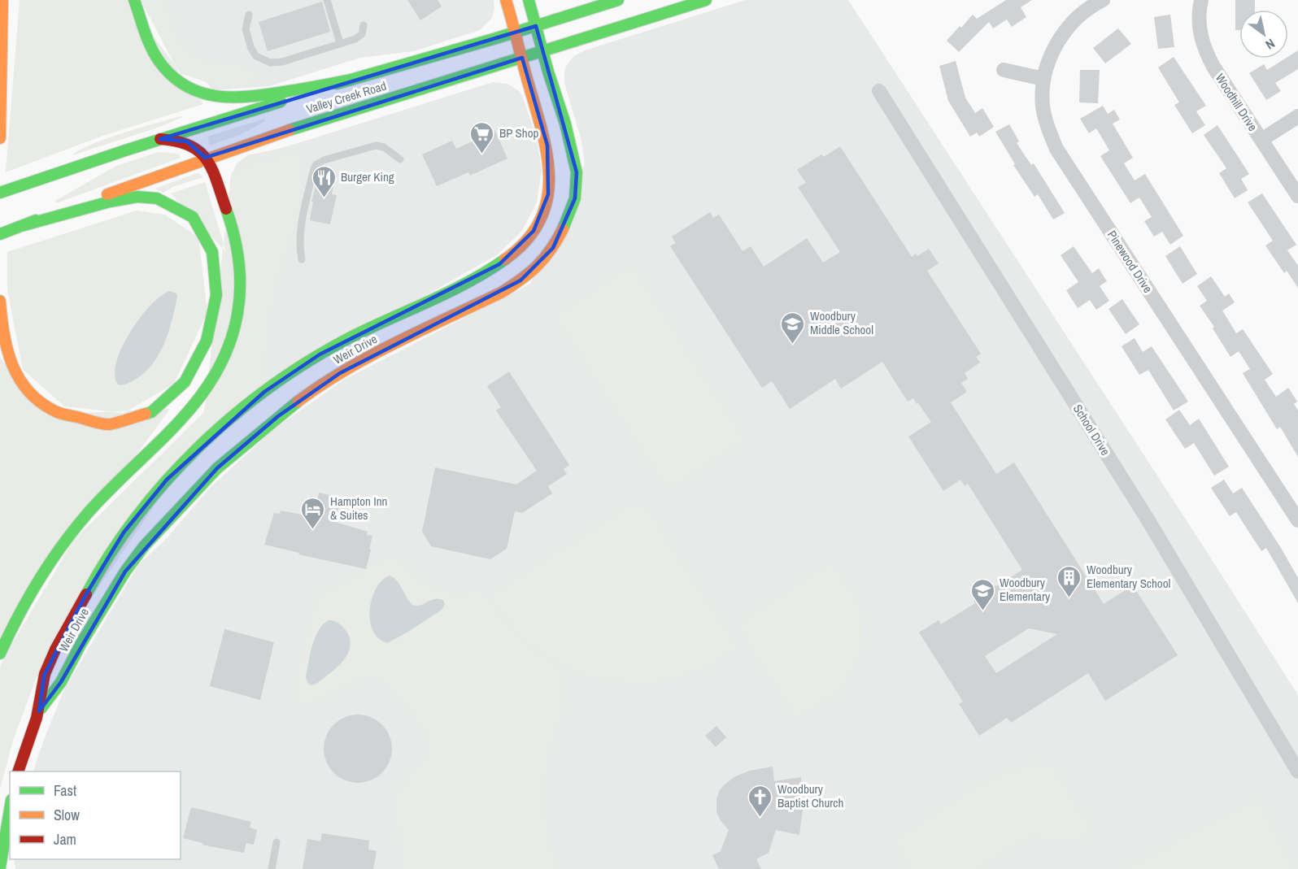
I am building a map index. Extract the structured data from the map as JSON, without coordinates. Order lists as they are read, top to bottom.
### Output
{
  "streets": {
    "main road": ["Valley Creek Road", "Weir Drive"],
    "street": ["Woodhill Drive", "Pinewood Drive", "School Drive"]
  },
  "crossings": [
    ["Valley Creek Road", "Weir Drive"]
  ],
  "places": {
    "supermarket": ["BP Shop"],
    "restaurant": ["Burger King"],
    "school or university": ["Woodbury Middle School", "Woodbury Elementary"],
    "hotel": ["Hampton Inn & Suites"],
    "building": ["Woodbury Elementary School"],
    "church": ["Woodbury Baptist Church"]
  },
  "legend": ["Fast", "Slow", "Jam"],
  "north": "bottom right"
}
